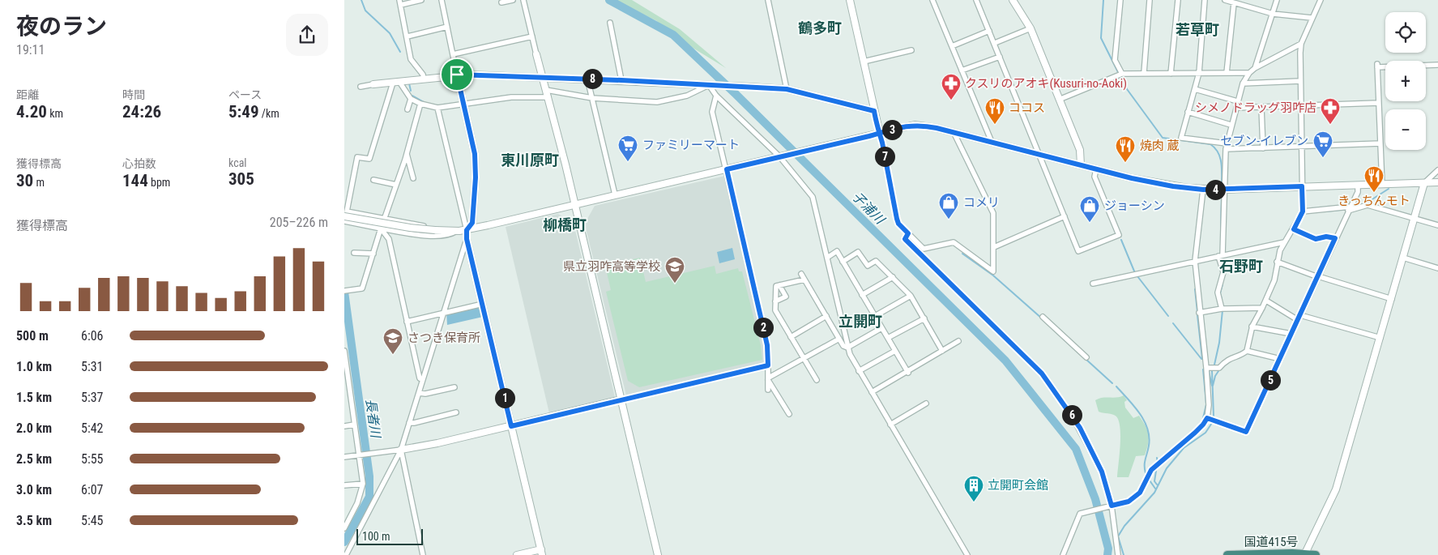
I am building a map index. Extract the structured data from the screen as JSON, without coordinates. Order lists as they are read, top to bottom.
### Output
{
  "streets": {
    "highway": ["国道415号"]
  },
  "districts": [
    "鶴多町",
    "若草町",
    "東川原町",
    "柳橋町",
    "石野町",
    "立開町"
  ],
  "water": ["子浦川", "長者川"],
  "places": {
    "pharmacy": ["クスリのアオキ(Kusuri-no-Aoki)", "シメノドラッグ羽咋店"],
    "restaurant": ["ココス", "焼肉 蔵", "きっちんモト"],
    "supermarket": ["セブン-イレブン", "ファミリーマート"],
    "shop": ["コメリ", "ジョーシン"],
    "school or university": ["県立羽咋高等学校", "さつき保育所"],
    "building": ["立開町会館"]
  },
  "scale_bar": "100 m",
  "page": {
    "heading": ["夜のラン", "19:11"],
    "map_buttons": ["+", "−"],
    "stats": [
      ["距離", "4.20 km"],
      ["時間", "24:26"],
      ["ペース", "5:49 /km"],
      ["獲得標高", "30 m"],
      ["心拍数", "144 bpm"],
      ["kcal", "305"]
    ],
    "pins": [
      "8",
      "3",
      "7",
      "4",
      "2",
      "5",
      "1",
      "6"
    ],
    "chart": ["獲得標高", "205–226 m"],
    "list": [
      {
        "name": "500 m",
        "note": "6:06"
      },
      {
        "name": "1.0 km",
        "note": "5:31"
      },
      {
        "name": "1.5 km",
        "note": "5:37"
      },
      {
        "name": "2.0 km",
        "note": "5:42"
      },
      {
        "name": "2.5 km",
        "note": "5:55"
      },
      {
        "name": "3.0 km",
        "note": "6:07"
      },
      {
        "name": "3.5 km",
        "note": "5:45"
      }
    ],
    "scale": "100 m"
  }
}
